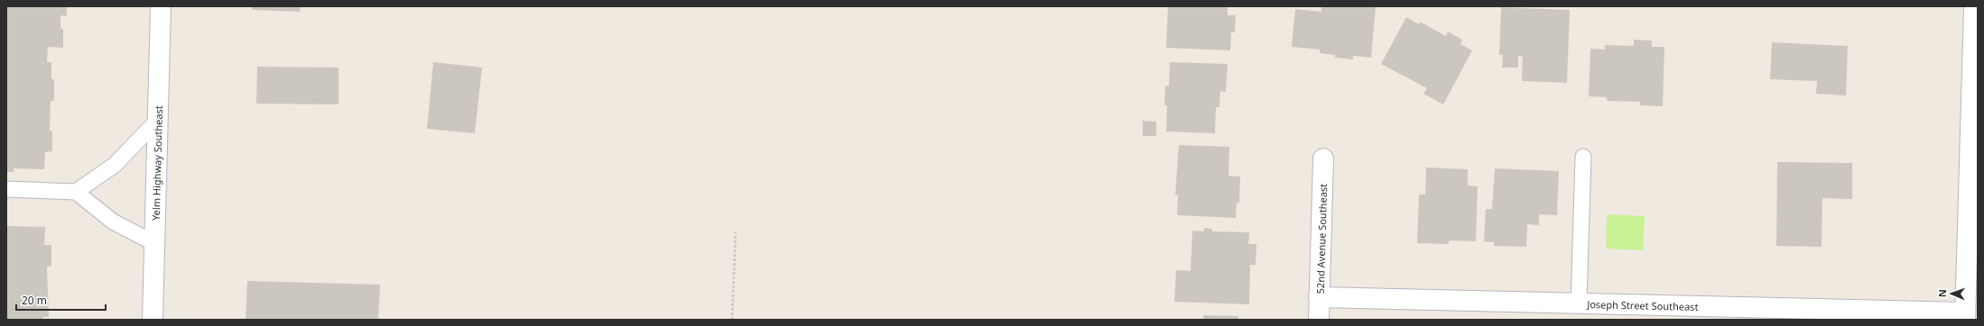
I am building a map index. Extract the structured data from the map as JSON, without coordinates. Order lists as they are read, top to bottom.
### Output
{
  "streets": {
    "street": ["Yelm Highway Southeast", "52nd Avenue Southeast", "Joseph Street Southeast"]
  },
  "crossings": [
    ["52nd Avenue Southeast", "Joseph Street Southeast"]
  ],
  "scale_bar": "20 m",
  "north": "left"
}
